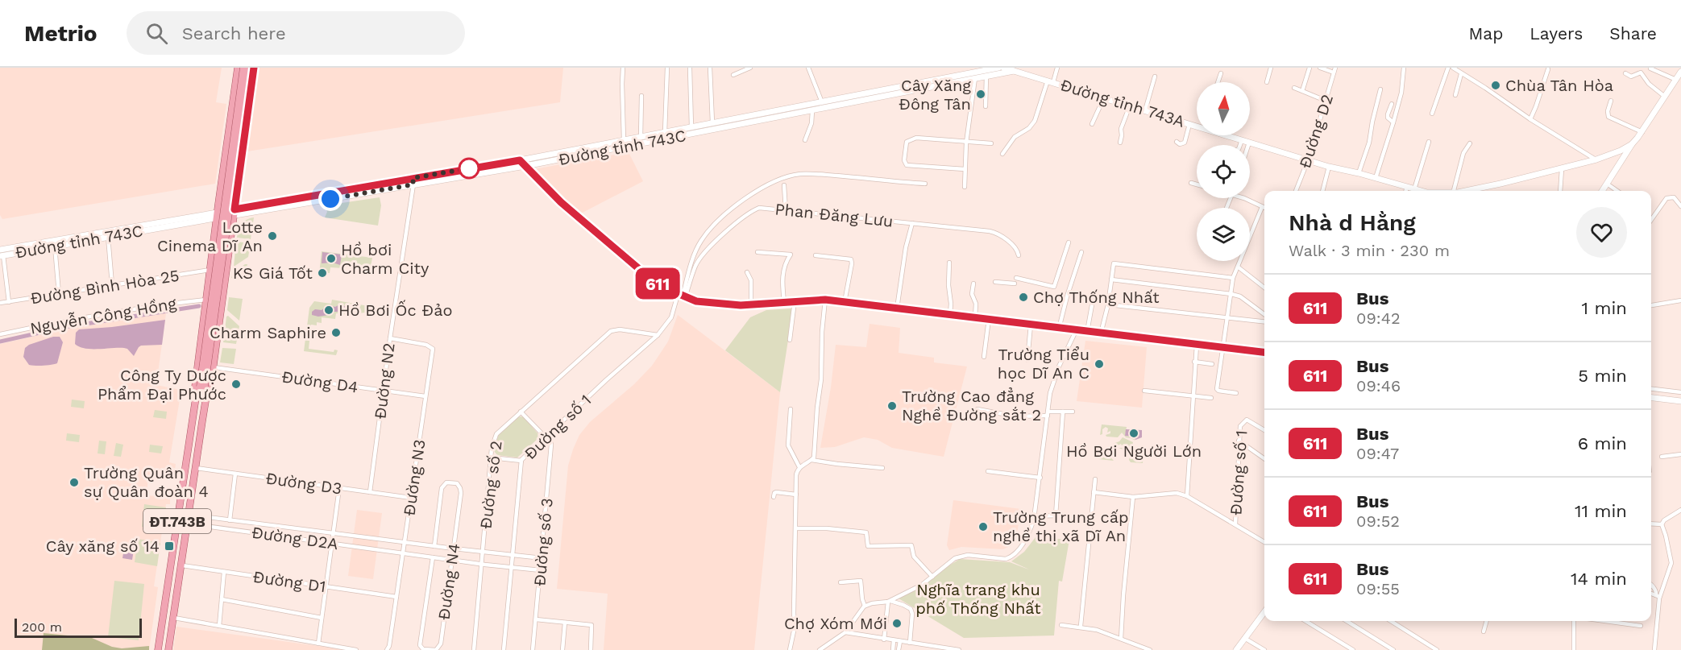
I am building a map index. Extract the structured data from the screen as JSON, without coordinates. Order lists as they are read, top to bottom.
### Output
{
  "streets": {
    "main road": ["Đường tỉnh 743A", "Đường tỉnh 743C", "ĐT.743B"],
    "street": [
      "Đường D2",
      "Phan Đăng Lưu",
      "Đường Bình Hòa 25",
      "Nguyễn Công Hồng",
      "Đường N2",
      "Đường D4",
      "Đường số 1",
      "Đường N3",
      "Đường D3",
      "Đường số 2",
      "Đường D2A",
      "Đường số 3",
      "Đường D1",
      "Đường N4"
    ]
  },
  "crossings": [
    ["Đường tỉnh 743A", "Đường D2"],
    ["Đường tỉnh 743A", "Đường tỉnh 743C"],
    ["Đường tỉnh 743C", "Đường N2"],
    ["Đường tỉnh 743C", "ĐT.743B"],
    ["Phan Đăng Lưu", "Đường số 1"],
    ["Đường Bình Hòa 25", "ĐT.743B"],
    ["Nguyễn Công Hồng", "ĐT.743B"],
    ["Đường N2", "Đường D4"],
    ["Đường N2", "Đường N3"],
    ["Đường N2", "Đường D3"],
    ["Đường D4", "Đường N3"],
    ["Đường D4", "ĐT.743B"],
    ["Đường số 1", "Đường số 2"],
    ["Đường số 1", "Đường D2A"],
    ["Đường số 1", "Đường số 3"],
    ["Đường N3", "Đường D3"],
    ["Đường N3", "Đường D2A"],
    ["Đường N3", "Đường D1"],
    ["Đường D3", "ĐT.743B"],
    ["Đường số 2", "Đường D2A"],
    ["ĐT.743B", "Đường D2A"],
    ["ĐT.743B", "Đường D1"],
    ["Đường D2A", "Đường số 3"],
    ["Đường D2A", "Đường N4"]
  ],
  "parks": ["Nghĩa trang khu phố Thống Nhất"],
  "places": {
    "other": [
      "Chùa Tân Hòa",
      "Cây Xăng Đông Tân",
      "Lotte Cinema Dĩ An",
      "Hồ bơi Charm City",
      "KS Giá Tốt",
      "Chợ Thống Nhất",
      "Hồ Bơi Ốc Đảo",
      "Charm Saphire",
      "Trường Tiểu học Dĩ An C",
      "Công Ty Dược Phẩm Đại Phước",
      "Trường Cao đẳng Nghề Đường sắt 2",
      "Hồ Bơi Người Lớn",
      "Trường Quân sự Quân đoàn 4",
      "Trường Trung cấp nghề thị xã Dĩ An",
      "Chợ Xóm Mới"
    ],
    "transit": ["Cây xăng số 14"]
  },
  "lines": ["bus line 611"],
  "scale_bar": "200 m",
  "north": "top",
  "page": {
    "header": "Metrio",
    "search": "Search here",
    "nav": ["Map", "Layers", "Share"],
    "on_map": "611",
    "heading": ["Nhà d Hằng", "Walk · 3 min · 230 m"],
    "list": [
      {
        "mark": "611",
        "name": "Bus",
        "note": "09:42",
        "value": "1 min"
      },
      {
        "mark": "611",
        "name": "Bus",
        "note": "09:46",
        "value": "5 min"
      },
      {
        "mark": "611",
        "name": "Bus",
        "note": "09:47",
        "value": "6 min"
      },
      {
        "mark": "611",
        "name": "Bus",
        "note": "09:52",
        "value": "11 min"
      },
      {
        "mark": "611",
        "name": "Bus",
        "note": "09:55",
        "value": "14 min"
      }
    ],
    "scale": "200 m"
  }
}
